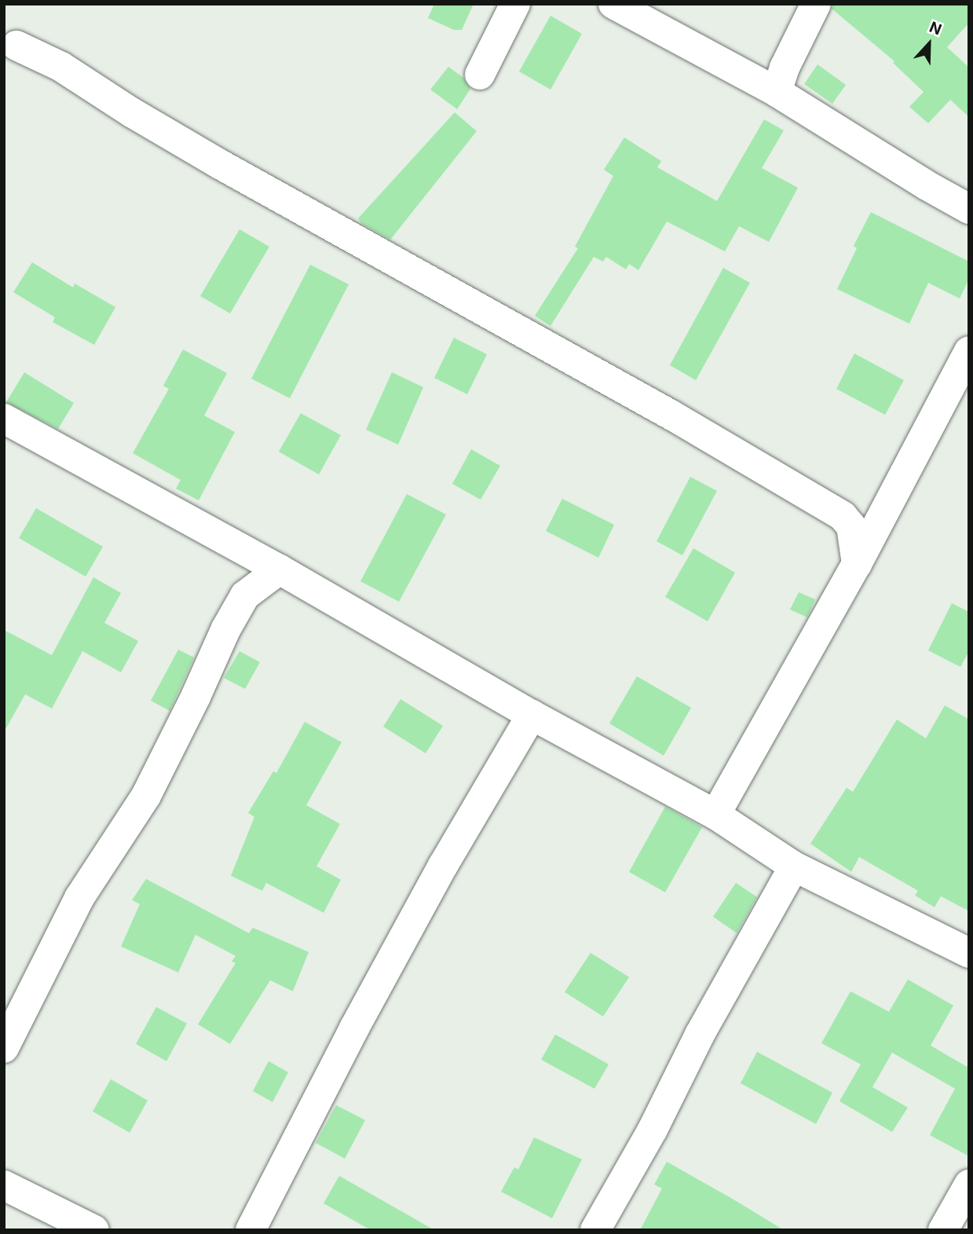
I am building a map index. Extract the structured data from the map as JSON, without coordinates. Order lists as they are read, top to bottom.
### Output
{
  "north": "top"
}
